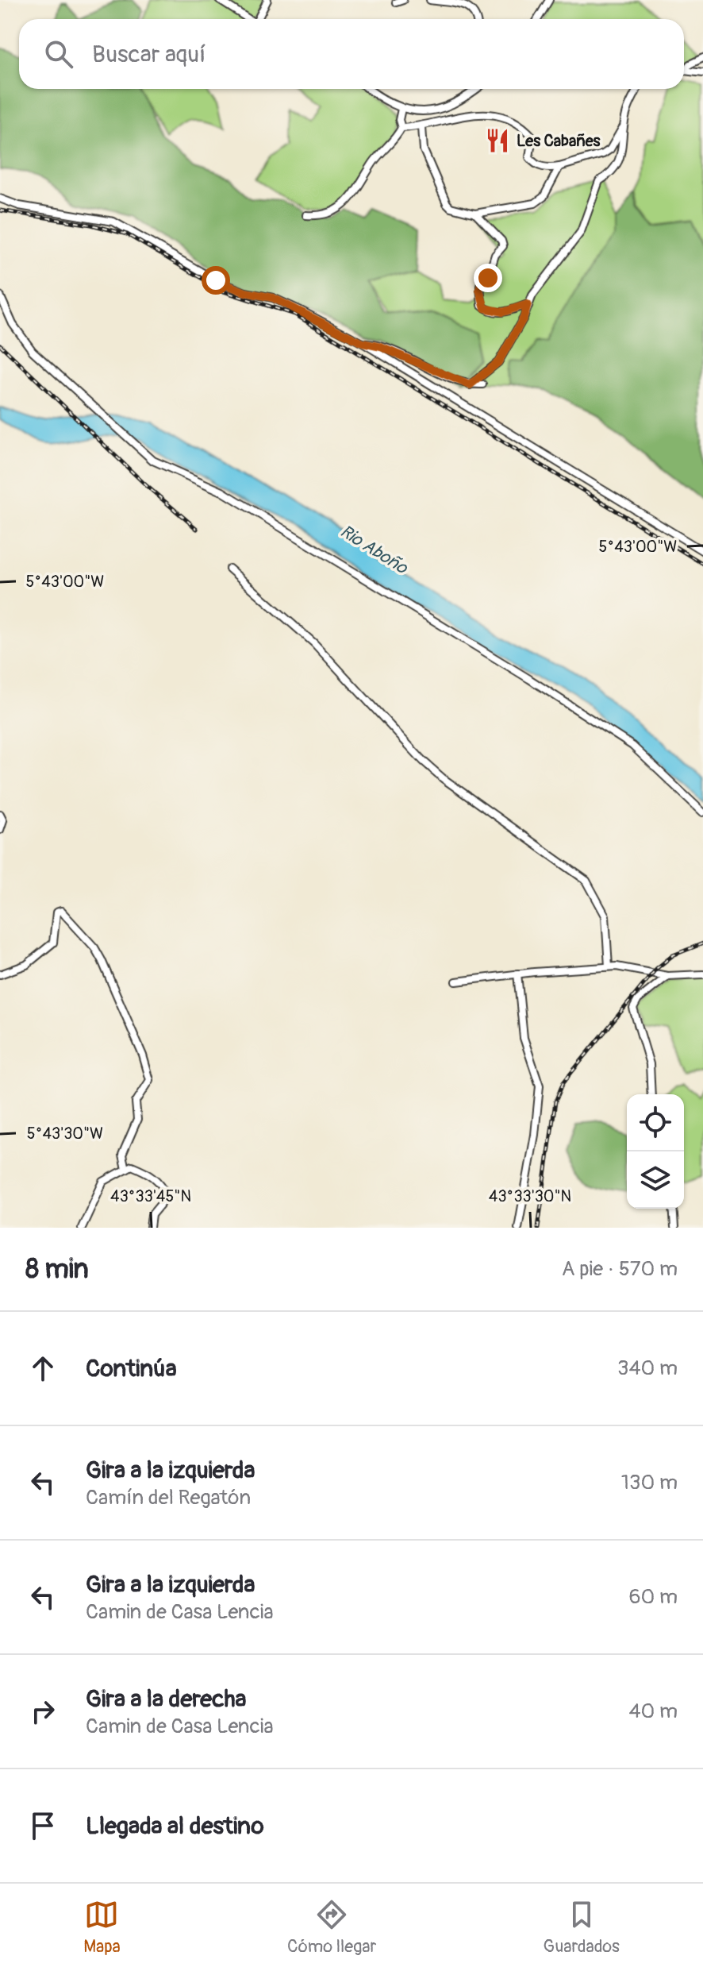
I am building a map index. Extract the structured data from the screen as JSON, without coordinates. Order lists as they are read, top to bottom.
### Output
{
  "water": ["Rio Aboño"],
  "places": {
    "restaurant": ["Les Cabañes"]
  },
  "page": {
    "search": "Buscar aquí",
    "heading": ["8 min", "A pie · 570 m"],
    "list": [
      ["Continúa", "340 m"],
      ["Gira a la izquierda", "Camín del Regatón", "130 m"],
      ["Gira a la izquierda", "Camin de Casa Lencia", "60 m"],
      ["Gira a la derecha", "Camin de Casa Lencia", "40 m"],
      "Llegada al destino"
    ],
    "nav": ["Mapa", "Cómo llegar", "Guardados"]
  },
  "coordinates": [
    "5°43'00\"W",
    "5°43'30\"W",
    "43°33'45\"N",
    "43°33'30\"N"
  ]
}
